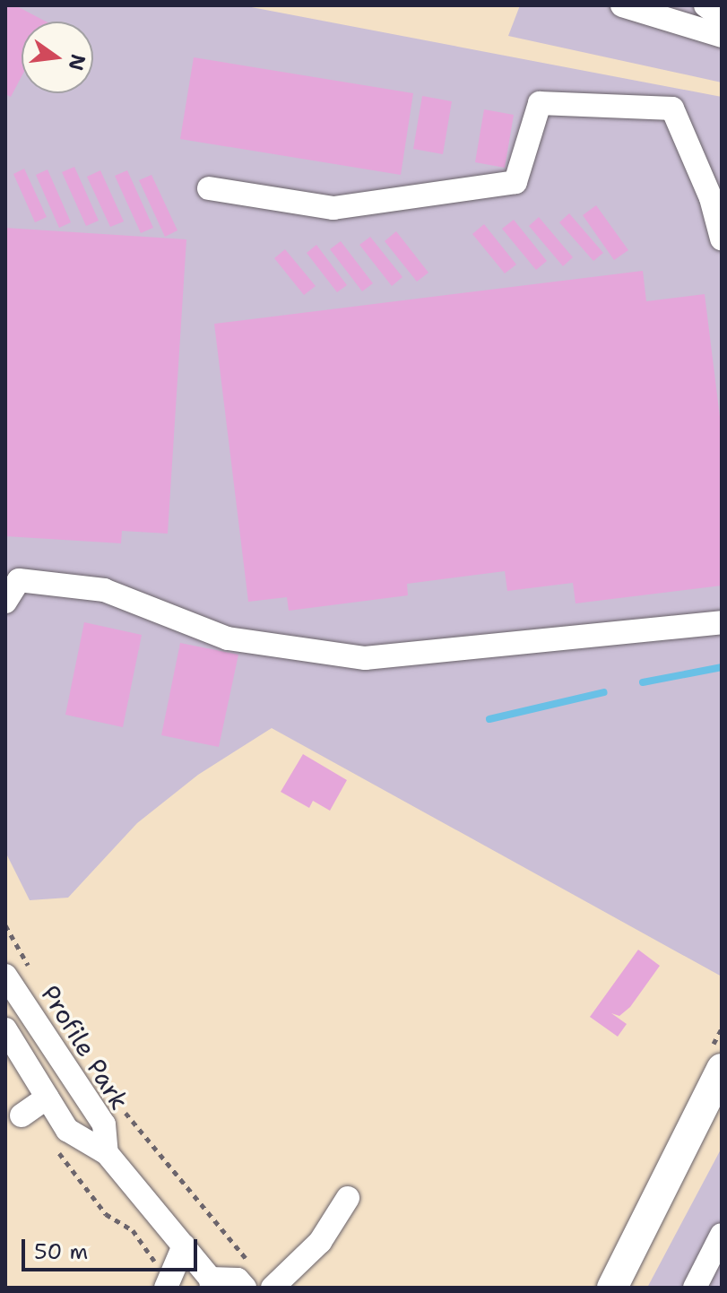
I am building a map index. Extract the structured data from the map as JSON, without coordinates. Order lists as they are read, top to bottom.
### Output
{
  "streets": {
    "street": ["Profile Park"]
  },
  "scale_bar": "50 m",
  "north": "right"
}
